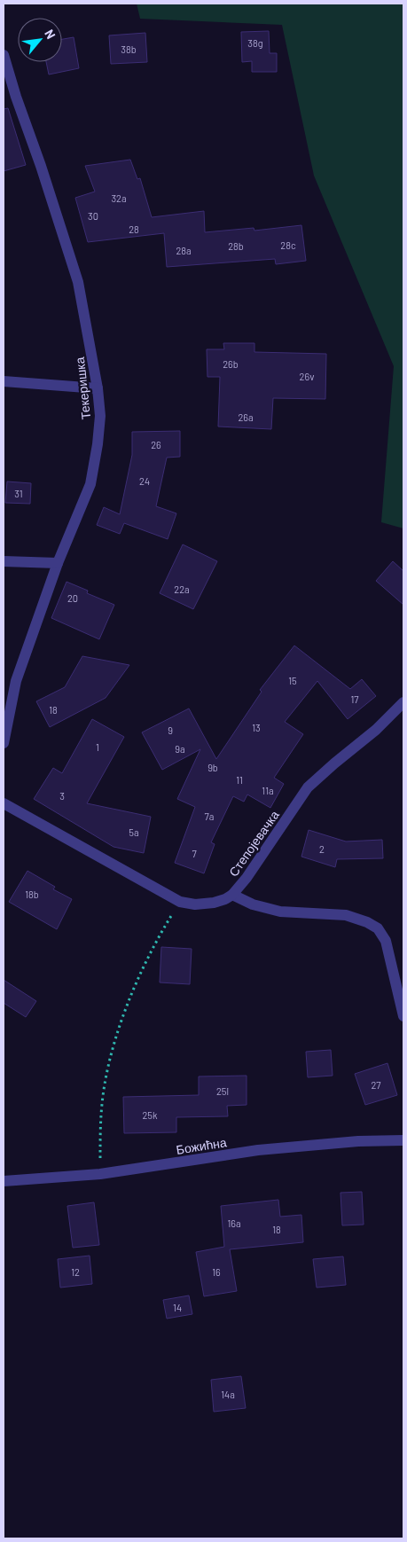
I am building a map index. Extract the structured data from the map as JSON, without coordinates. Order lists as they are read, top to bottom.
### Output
{
  "streets": {
    "street": ["Текеришка", "Степојевачка", "Божићна"]
  },
  "house_numbers": [
    "38g",
    "38b",
    "32a",
    "30",
    "28",
    "28c",
    "28b",
    "28a",
    "26b",
    "26v",
    "26a",
    "26",
    "24",
    "31",
    "22a",
    "20",
    "15",
    "17",
    "18",
    "13",
    "9",
    "1",
    "9a",
    "9b",
    "11",
    "11a",
    "3",
    "7a",
    "5a",
    "2",
    "7",
    "18b",
    "27",
    "25l",
    "25k",
    "16a",
    "18",
    "12",
    "16",
    "14",
    "14a"
  ],
  "north": "top right"
}
